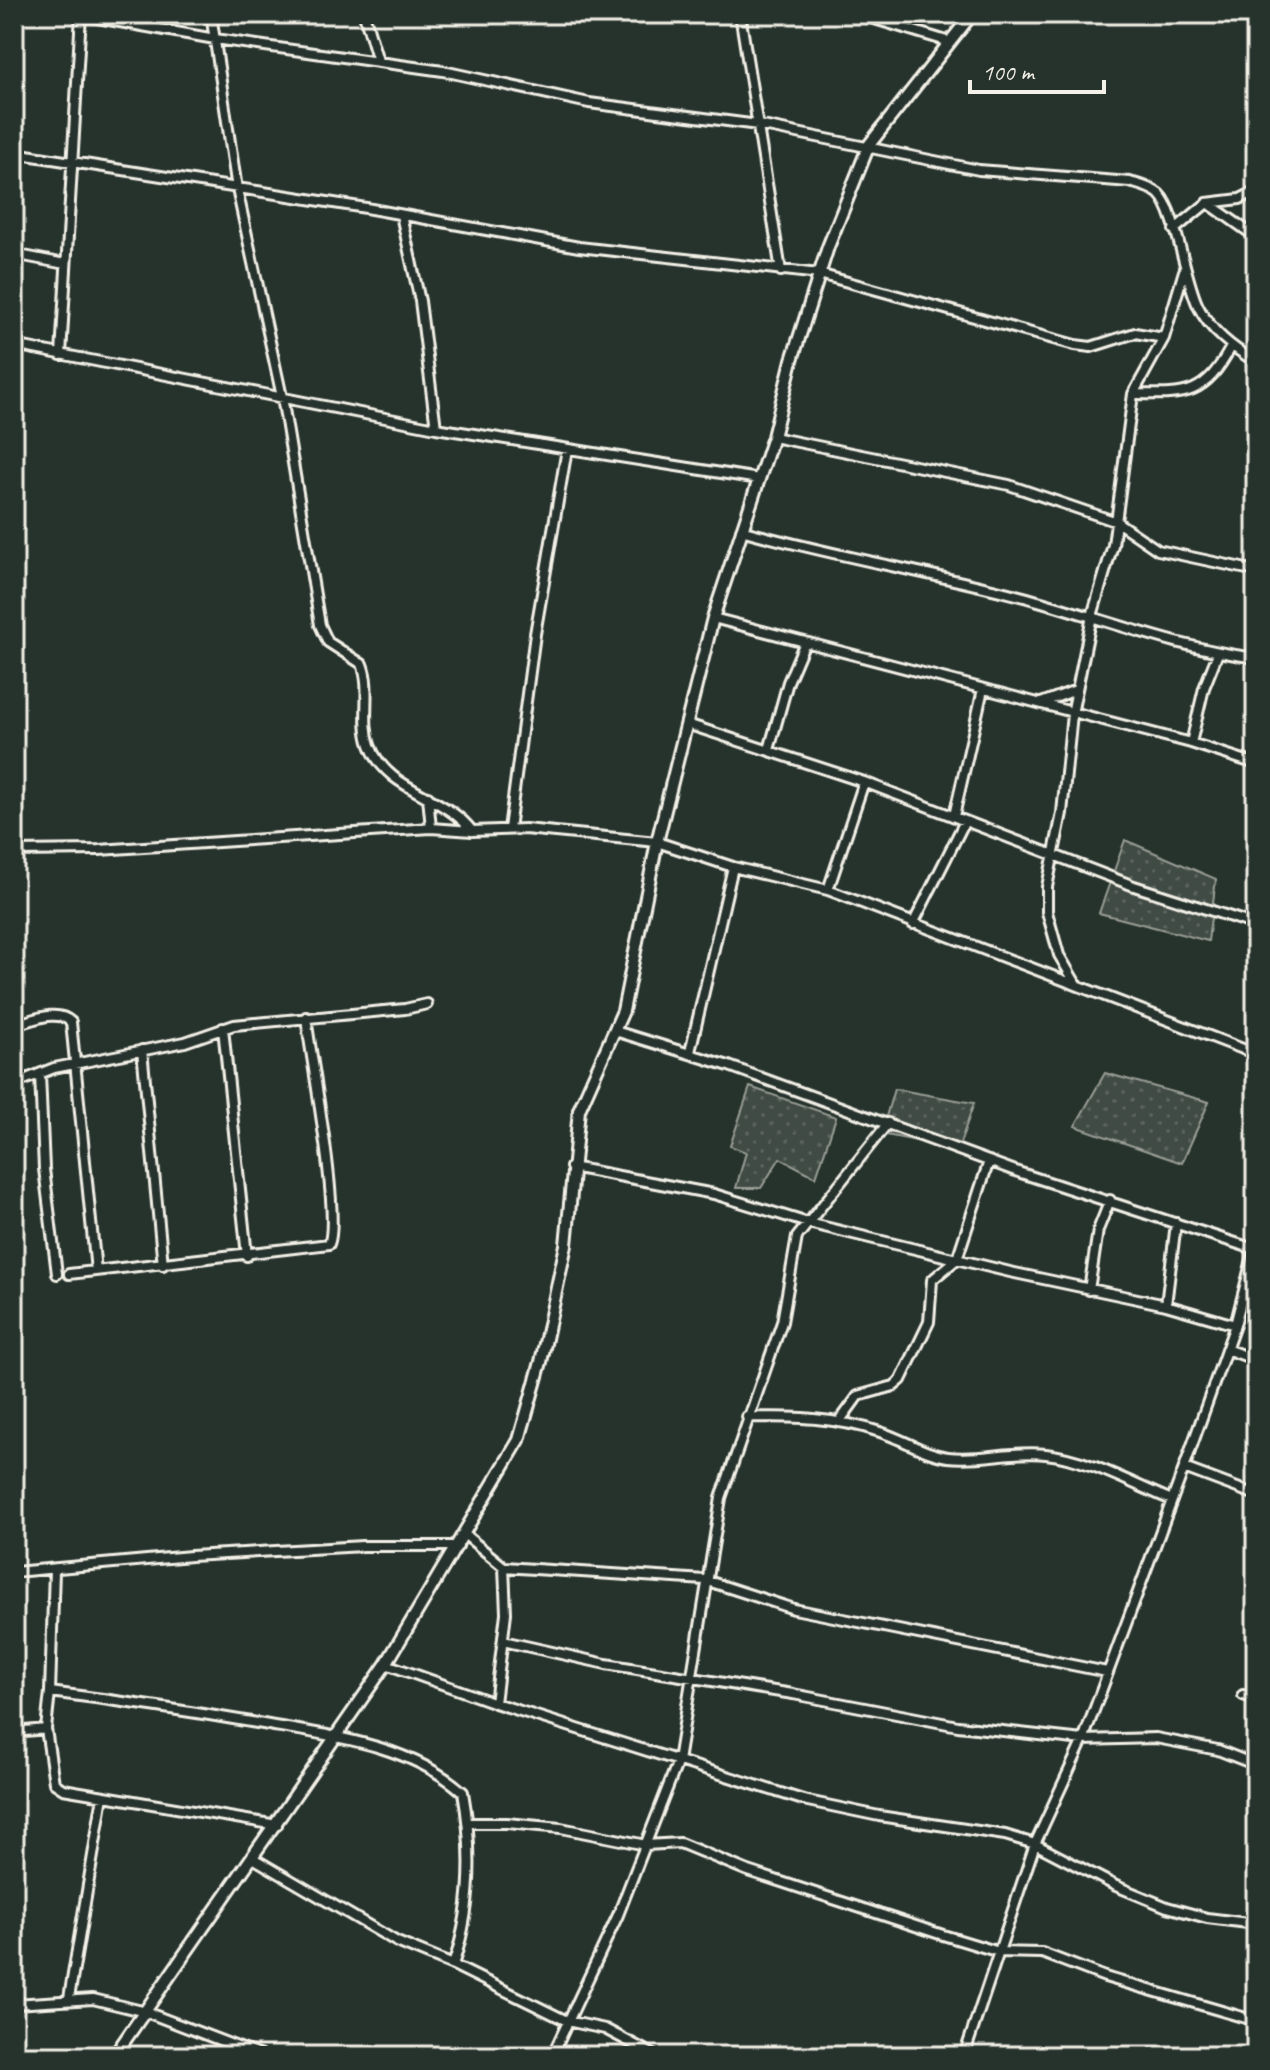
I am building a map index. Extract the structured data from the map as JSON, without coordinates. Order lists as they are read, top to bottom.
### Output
{
  "scale_bar": "100 m"
}
